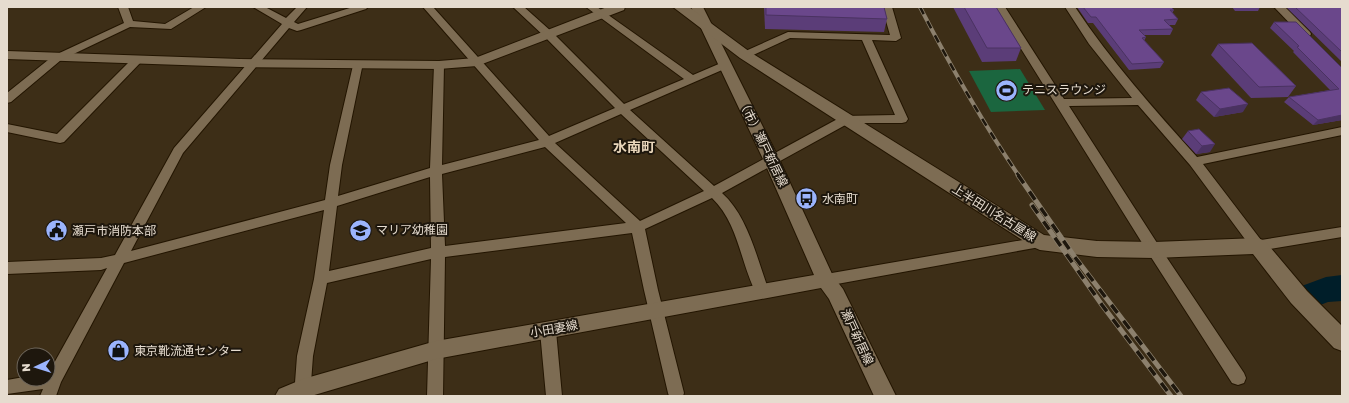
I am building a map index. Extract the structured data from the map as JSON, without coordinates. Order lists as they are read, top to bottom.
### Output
{
  "streets": {
    "main road": ["上半田川名古屋線"],
    "street": ["（市）瀬戸新居線", "小田妻線", "瀬戸新居線"]
  },
  "crossings": [
    ["（市）瀬戸新居線", "上半田川名古屋線"],
    ["（市）瀬戸新居線", "小田妻線"],
    ["（市）瀬戸新居線", "瀬戸新居線"],
    ["小田妻線", "瀬戸新居線"]
  ],
  "districts": ["水南町"],
  "places": {
    "sports": ["テニスラウンジ"],
    "bus stop": ["水南町"],
    "school or university": ["マリア幼稚園"],
    "public building": ["瀬戸市消防本部"],
    "shop": ["東京靴流通センター"]
  },
  "north": "left"
}
